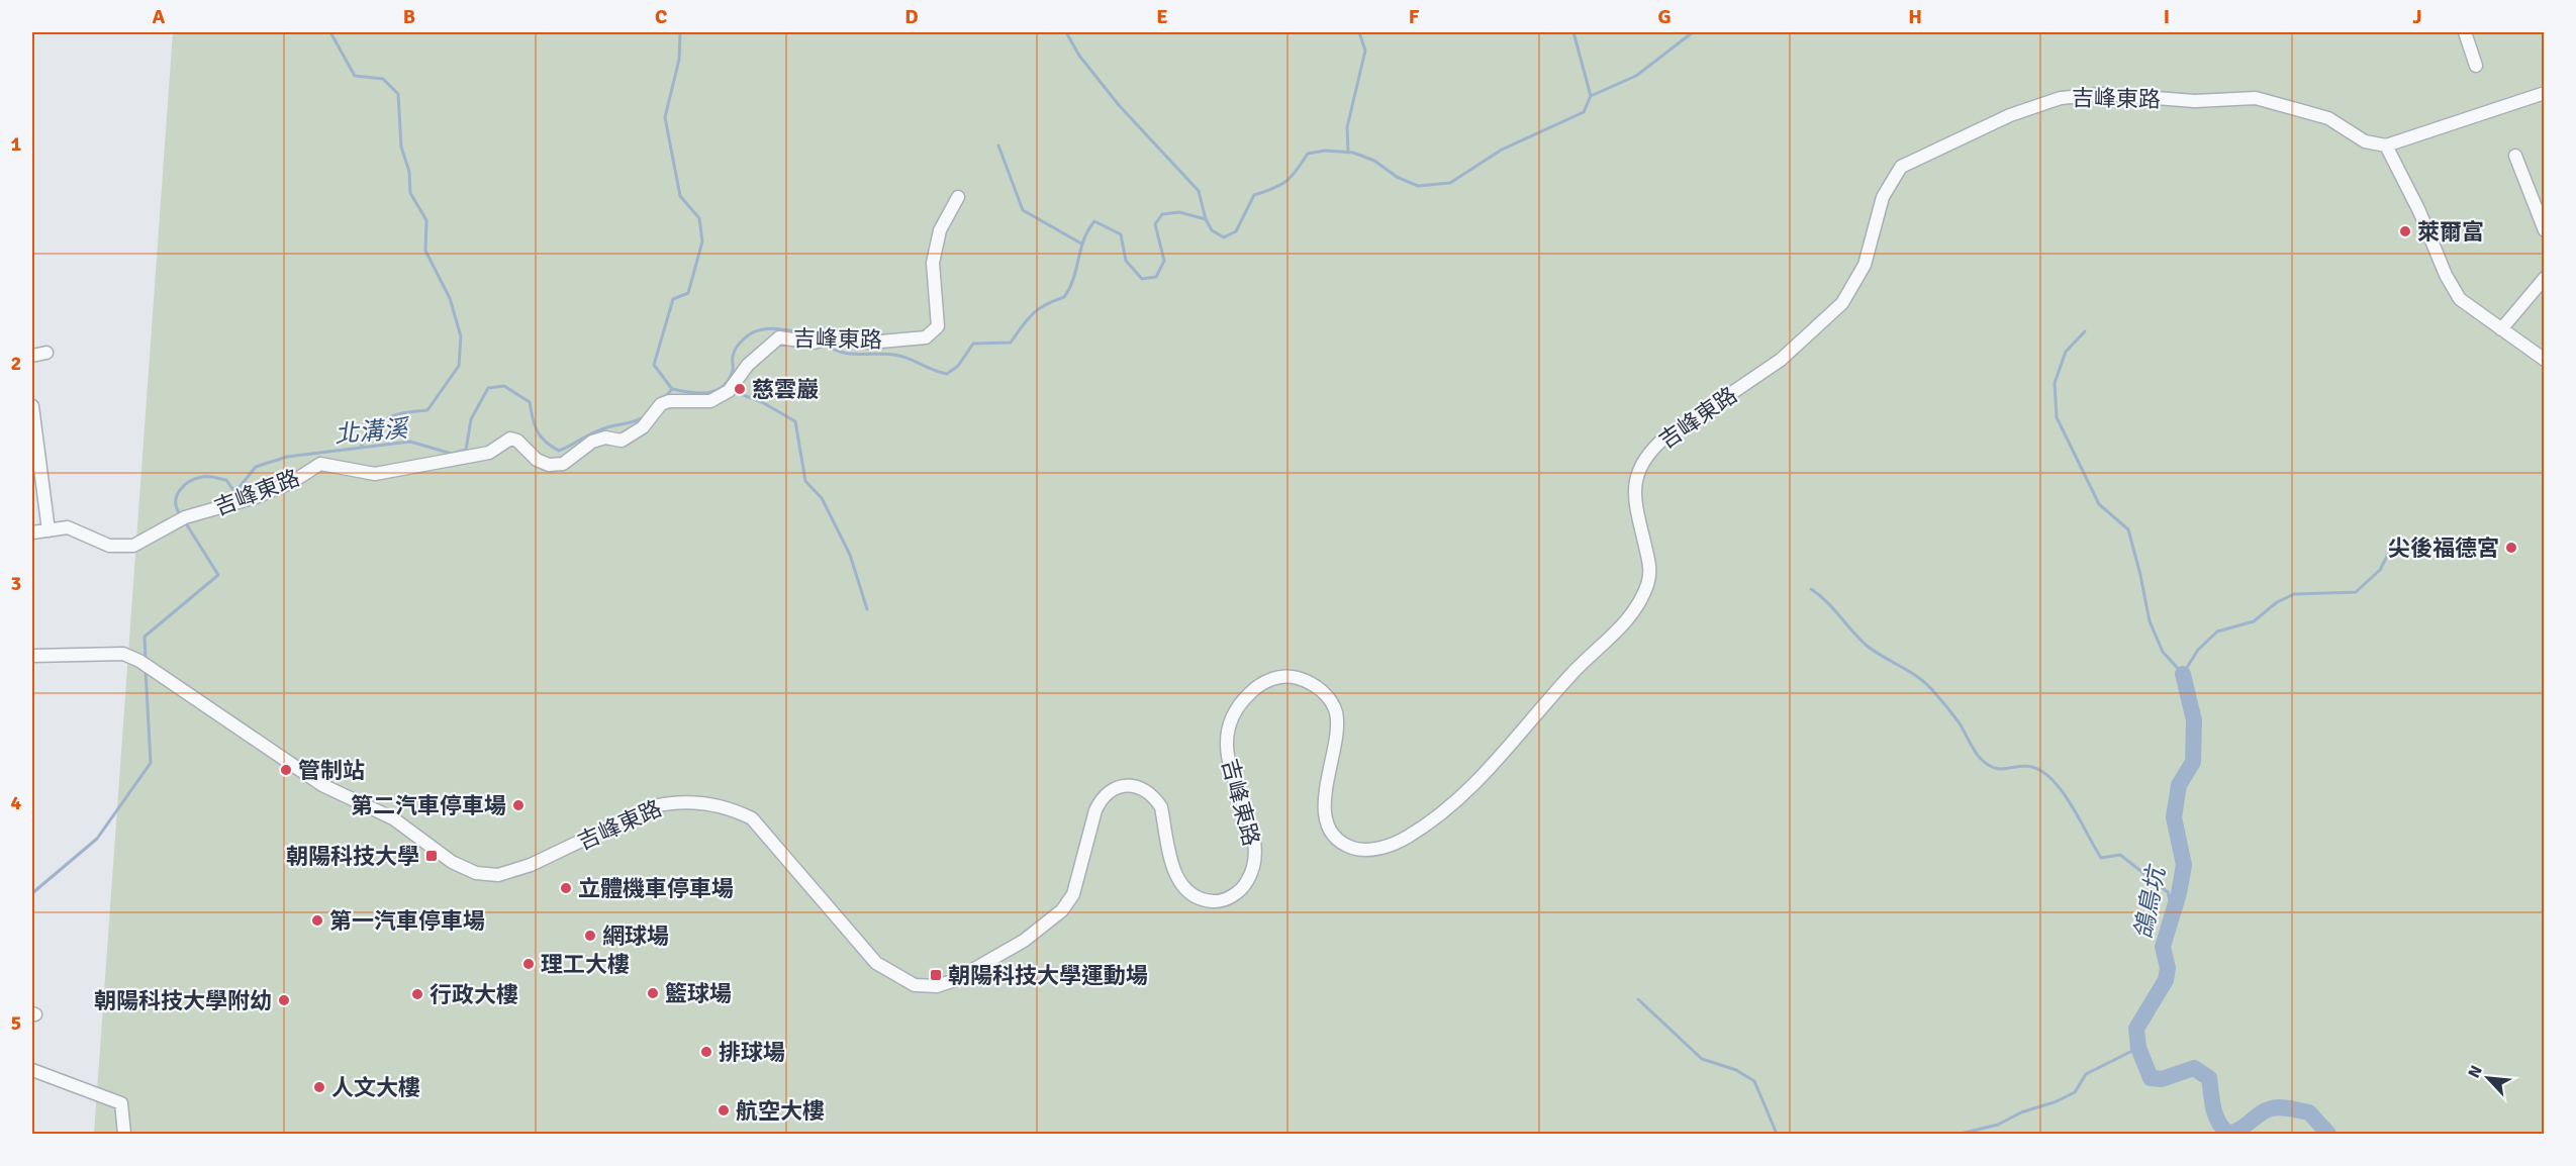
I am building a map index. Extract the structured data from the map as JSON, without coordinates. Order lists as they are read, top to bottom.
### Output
{
  "streets": {
    "street": ["吉峰東路"]
  },
  "water": ["北溝溪", "鴿鳥坑"],
  "places": {
    "other": [
      "萊爾富",
      "慈雲巖",
      "尖後福德宮",
      "管制站",
      "第二汽車停車場",
      "立體機車停車場",
      "第一汽車停車場",
      "網球場",
      "理工大樓",
      "籃球場",
      "行政大樓",
      "朝陽科技大學附幼",
      "排球場",
      "人文大樓",
      "航空大樓"
    ],
    "transit": ["朝陽科技大學", "朝陽科技大學運動場"]
  },
  "north": "top left",
  "grid": {
    "columns": [
      "A",
      "B",
      "C",
      "D",
      "E",
      "F",
      "G",
      "H",
      "I",
      "J"
    ],
    "rows": [
      "1",
      "2",
      "3",
      "4",
      "5"
    ]
  }
}
